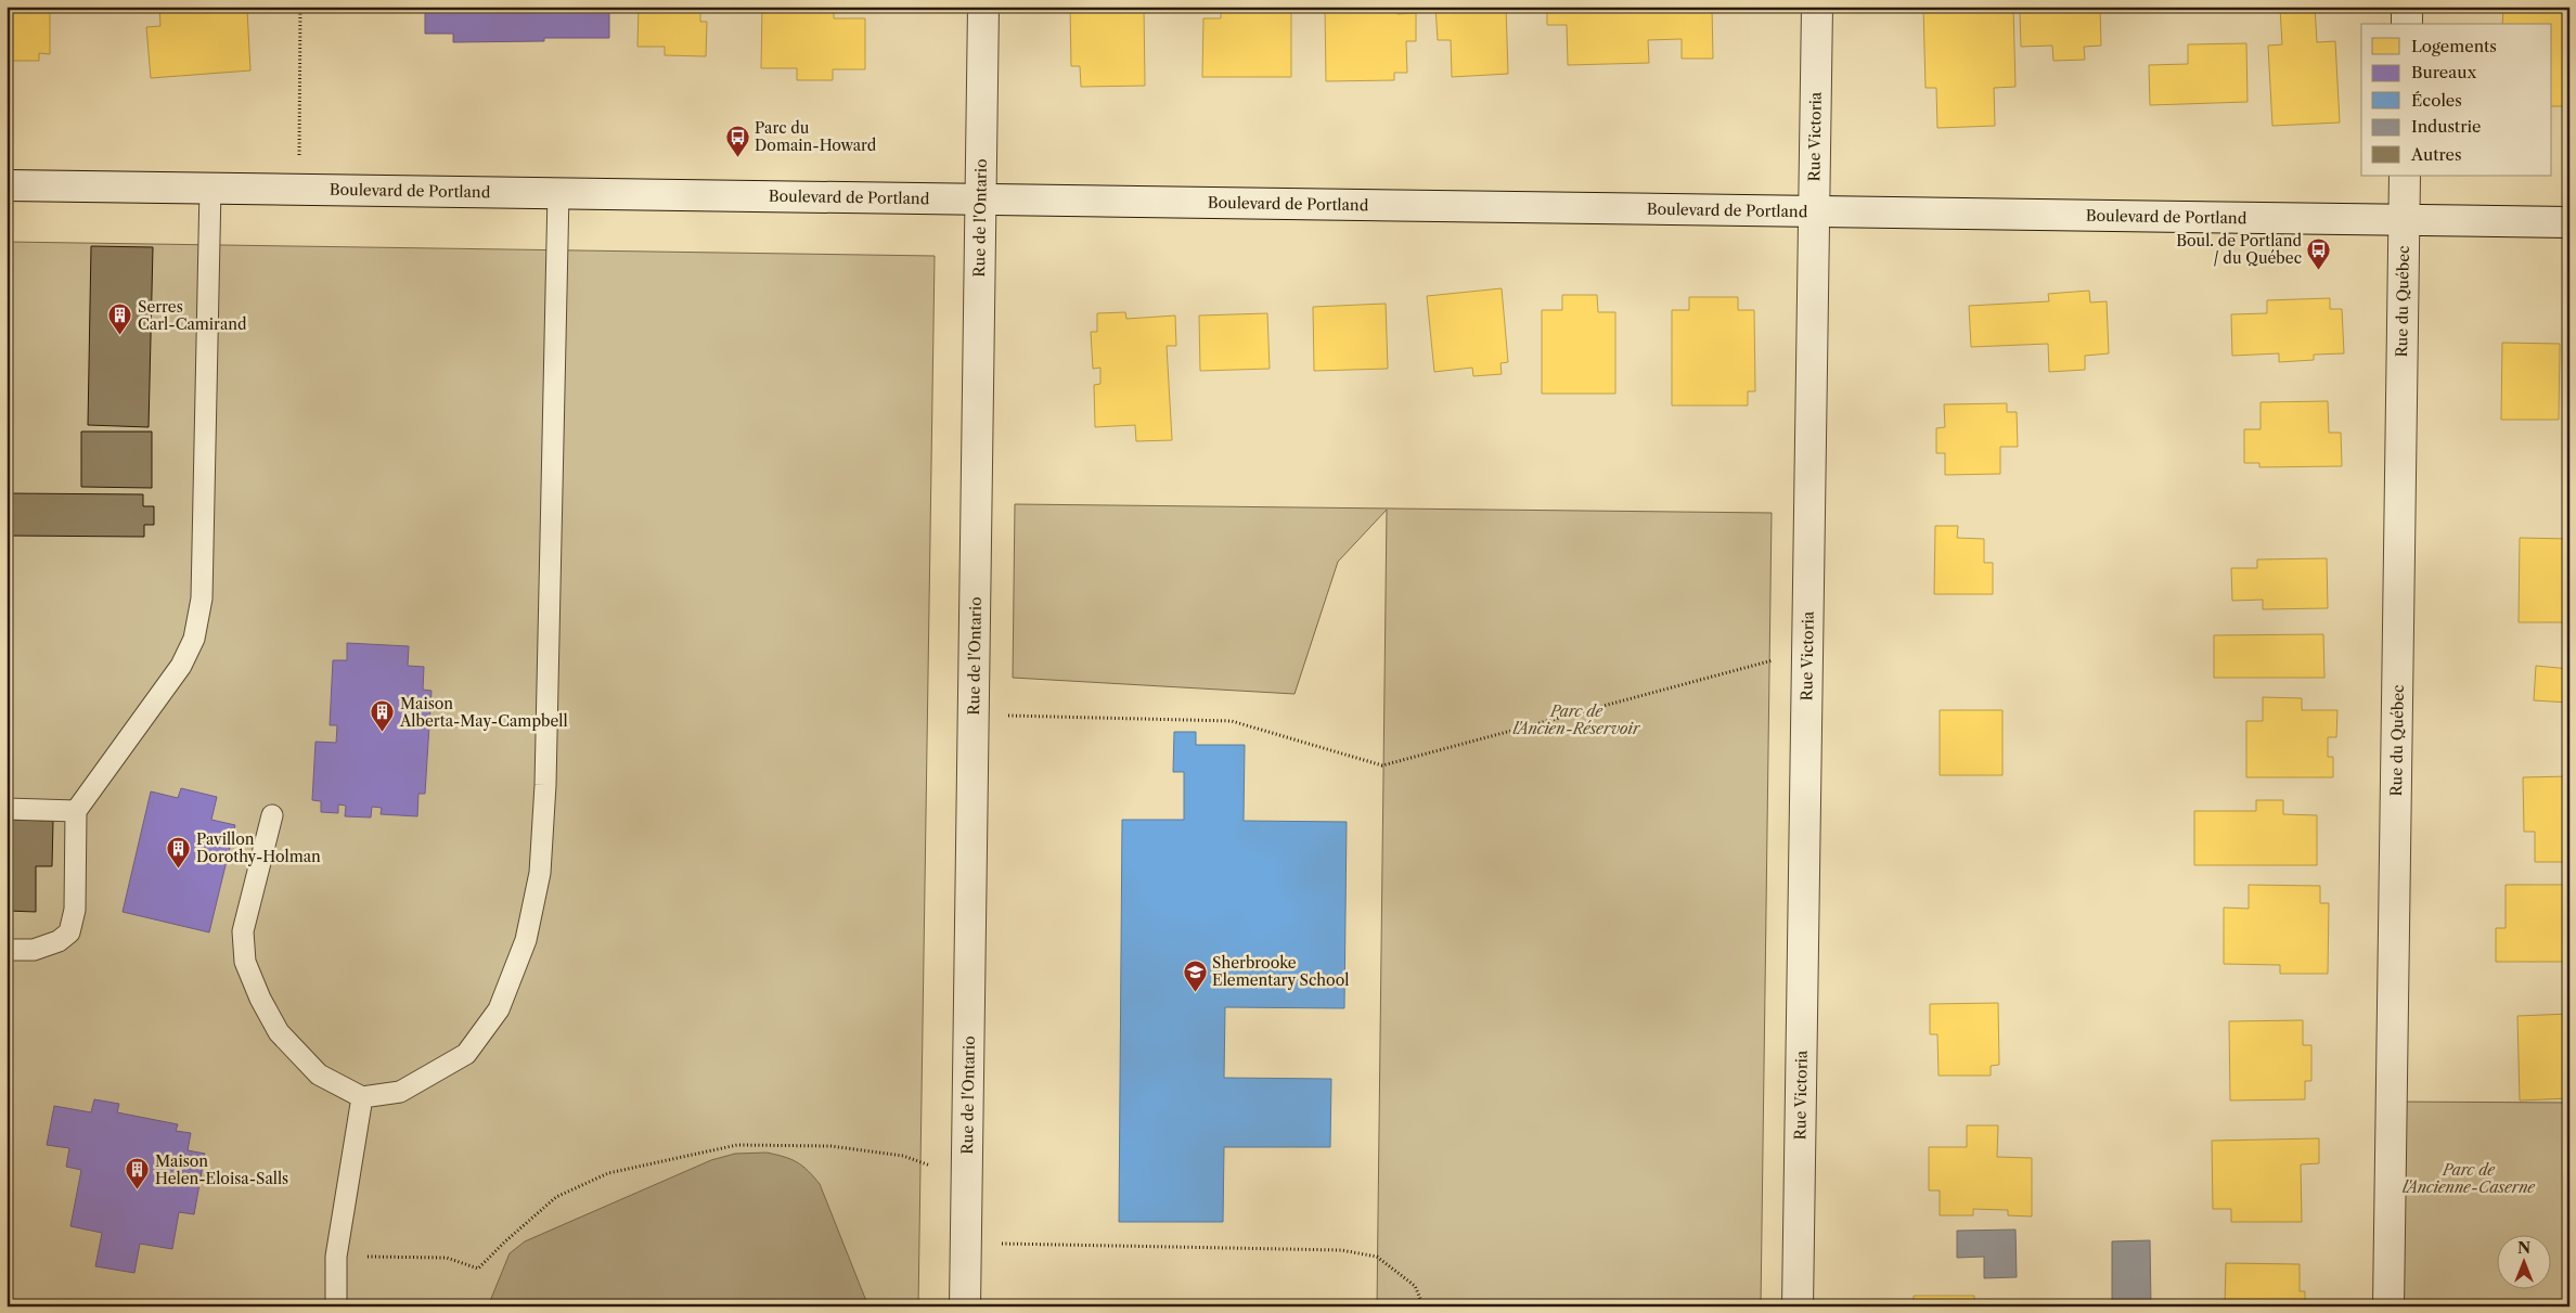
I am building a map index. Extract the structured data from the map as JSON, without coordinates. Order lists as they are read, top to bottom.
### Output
{
  "streets": {
    "street": [
      "Rue Victoria",
      "Boulevard de Portland",
      "Rue de l'Ontario",
      "Rue du Québec"
    ]
  },
  "crossings": [
    ["Rue Victoria", "Boulevard de Portland"],
    ["Boulevard de Portland", "Rue de l'Ontario"],
    ["Boulevard de Portland", "Rue du Québec"]
  ],
  "parks": ["Parc de l'Ancien-Réservoir", "Parc de l'Ancienne-Caserne"],
  "places": {
    "bus stop": ["Parc du Domain-Howard", "Boul. de Portland / du Québec"],
    "building": [
      "Serres Carl-Camirand",
      "Maison Alberta-May-Campbell",
      "Pavillon Dorothy-Holman",
      "Maison Helen-Eloisa-Salls"
    ],
    "school or university": ["Sherbrooke Elementary School"]
  },
  "legend": [
    "Logements",
    "Bureaux",
    "Écoles",
    "Industrie",
    "Autres"
  ],
  "north": "top"
}
